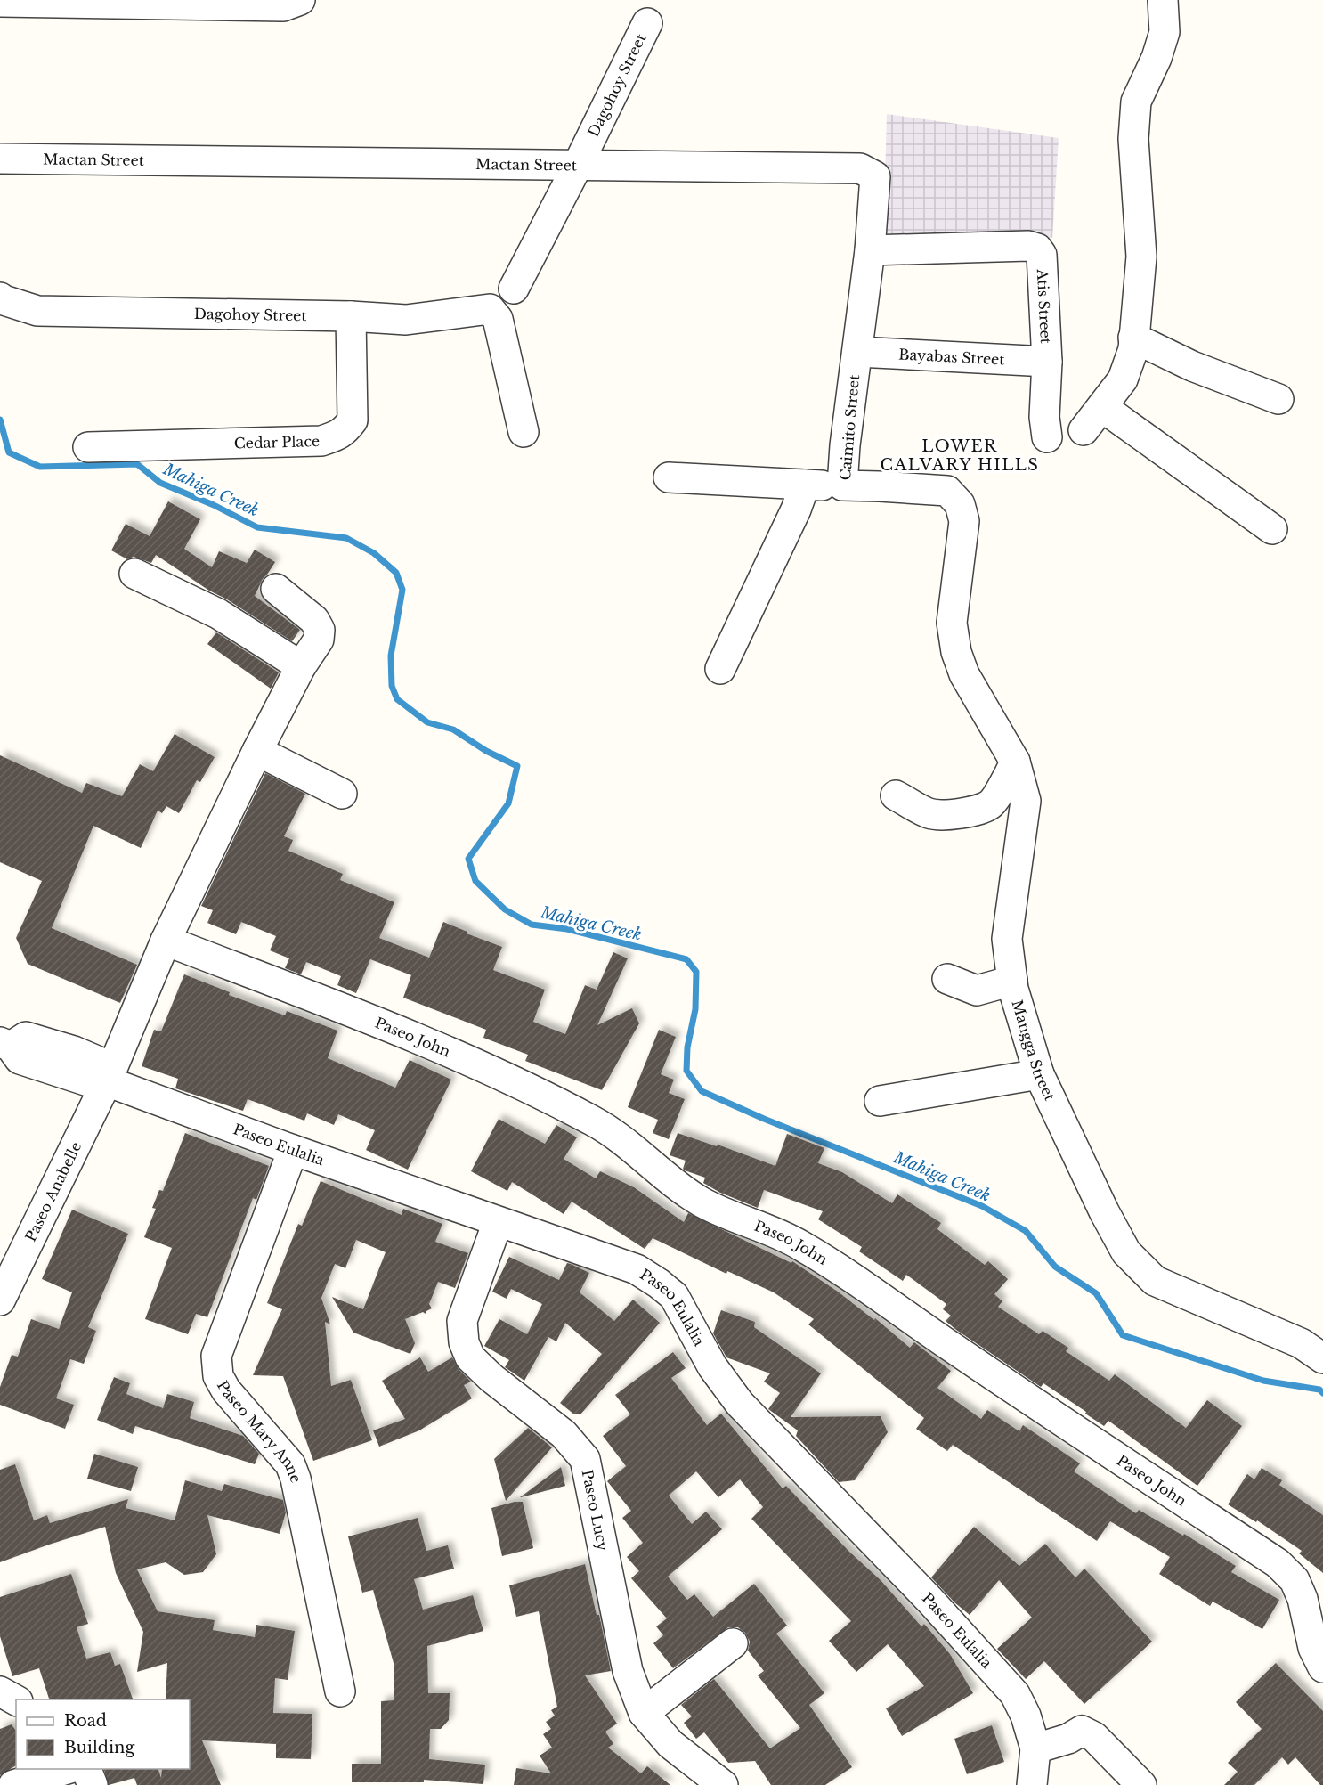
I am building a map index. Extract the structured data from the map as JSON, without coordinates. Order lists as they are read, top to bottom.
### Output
{
  "streets": {
    "street": [
      "Dagohoy Street",
      "Mactan Street",
      "Atis Street",
      "Bayabas Street",
      "Caimito Street",
      "Cedar Place",
      "Paseo John",
      "Mangga Street",
      "Paseo Eulalia",
      "Paseo Anabelle",
      "Paseo Mary Anne",
      "Paseo Lucy"
    ]
  },
  "crossings": [
    ["Dagohoy Street", "Mactan Street"],
    ["Dagohoy Street", "Cedar Place"],
    ["Mactan Street", "Atis Street"],
    ["Mactan Street", "Bayabas Street"],
    ["Mactan Street", "Caimito Street"],
    ["Atis Street", "Bayabas Street"],
    ["Bayabas Street", "Caimito Street"],
    ["Caimito Street", "Mangga Street"],
    ["Paseo John", "Paseo Anabelle"],
    ["Paseo Eulalia", "Paseo Anabelle"],
    ["Paseo Eulalia", "Paseo Mary Anne"],
    ["Paseo Eulalia", "Paseo Lucy"]
  ],
  "districts": ["LOWER CALVARY HILLS"],
  "water": ["Mahiga Creek"],
  "legend": ["Road", "Building"]
}
